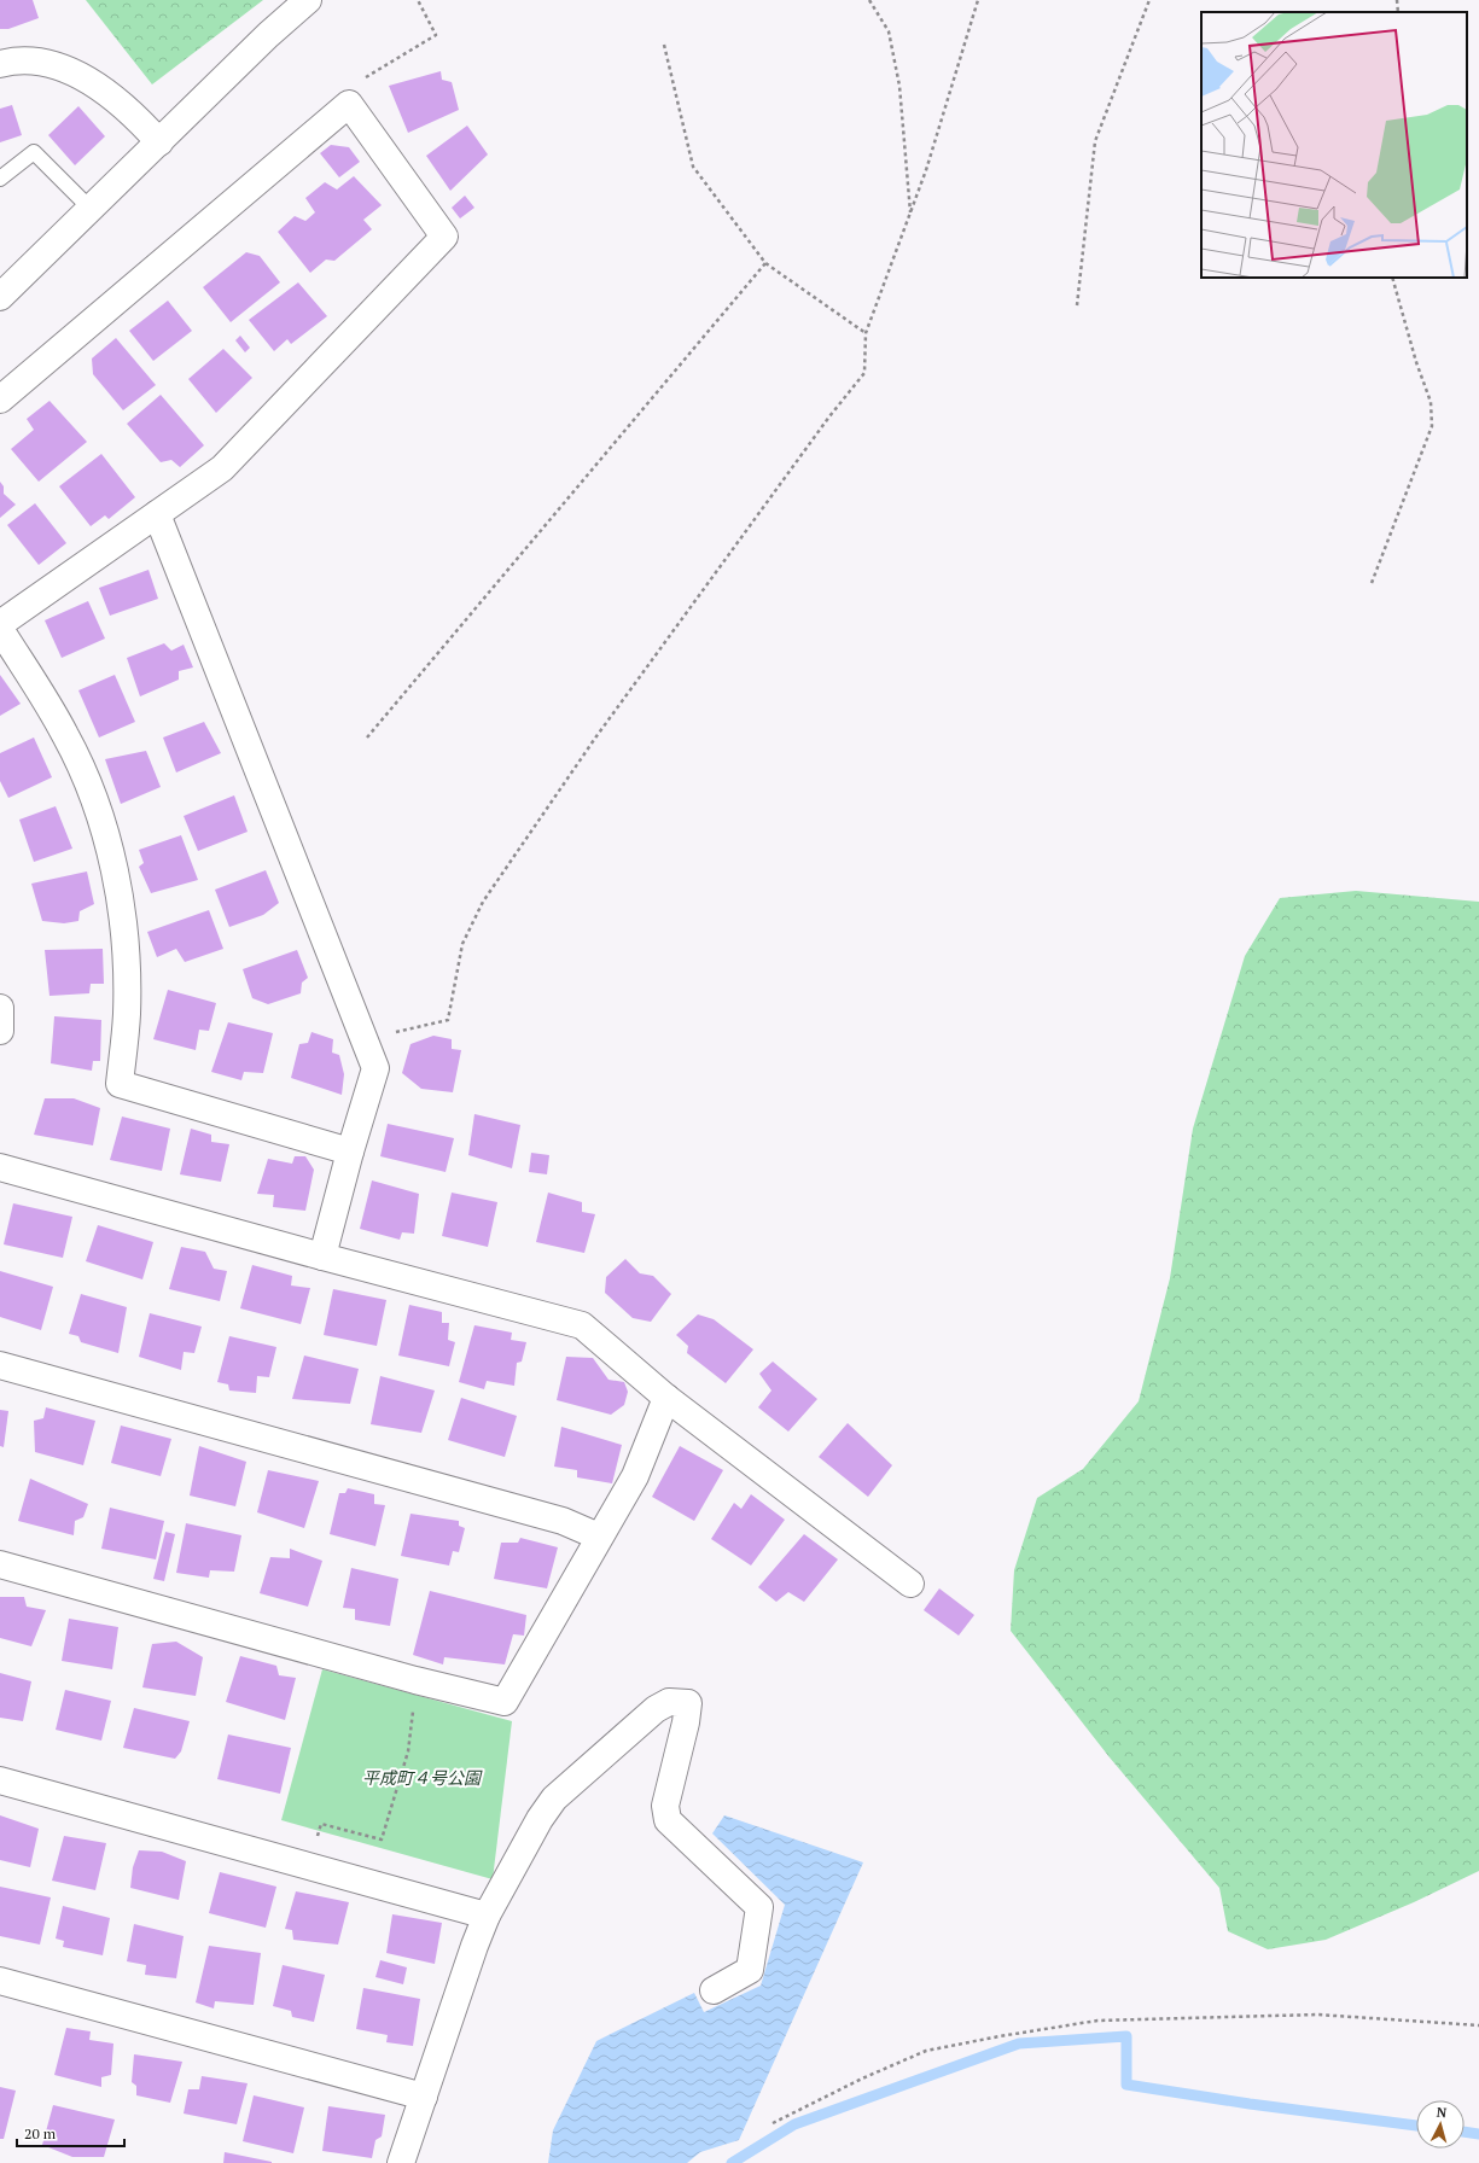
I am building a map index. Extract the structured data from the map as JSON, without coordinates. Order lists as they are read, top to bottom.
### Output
{
  "parks": ["平成町４号公園"],
  "scale_bar": "20 m",
  "north": "top"
}
